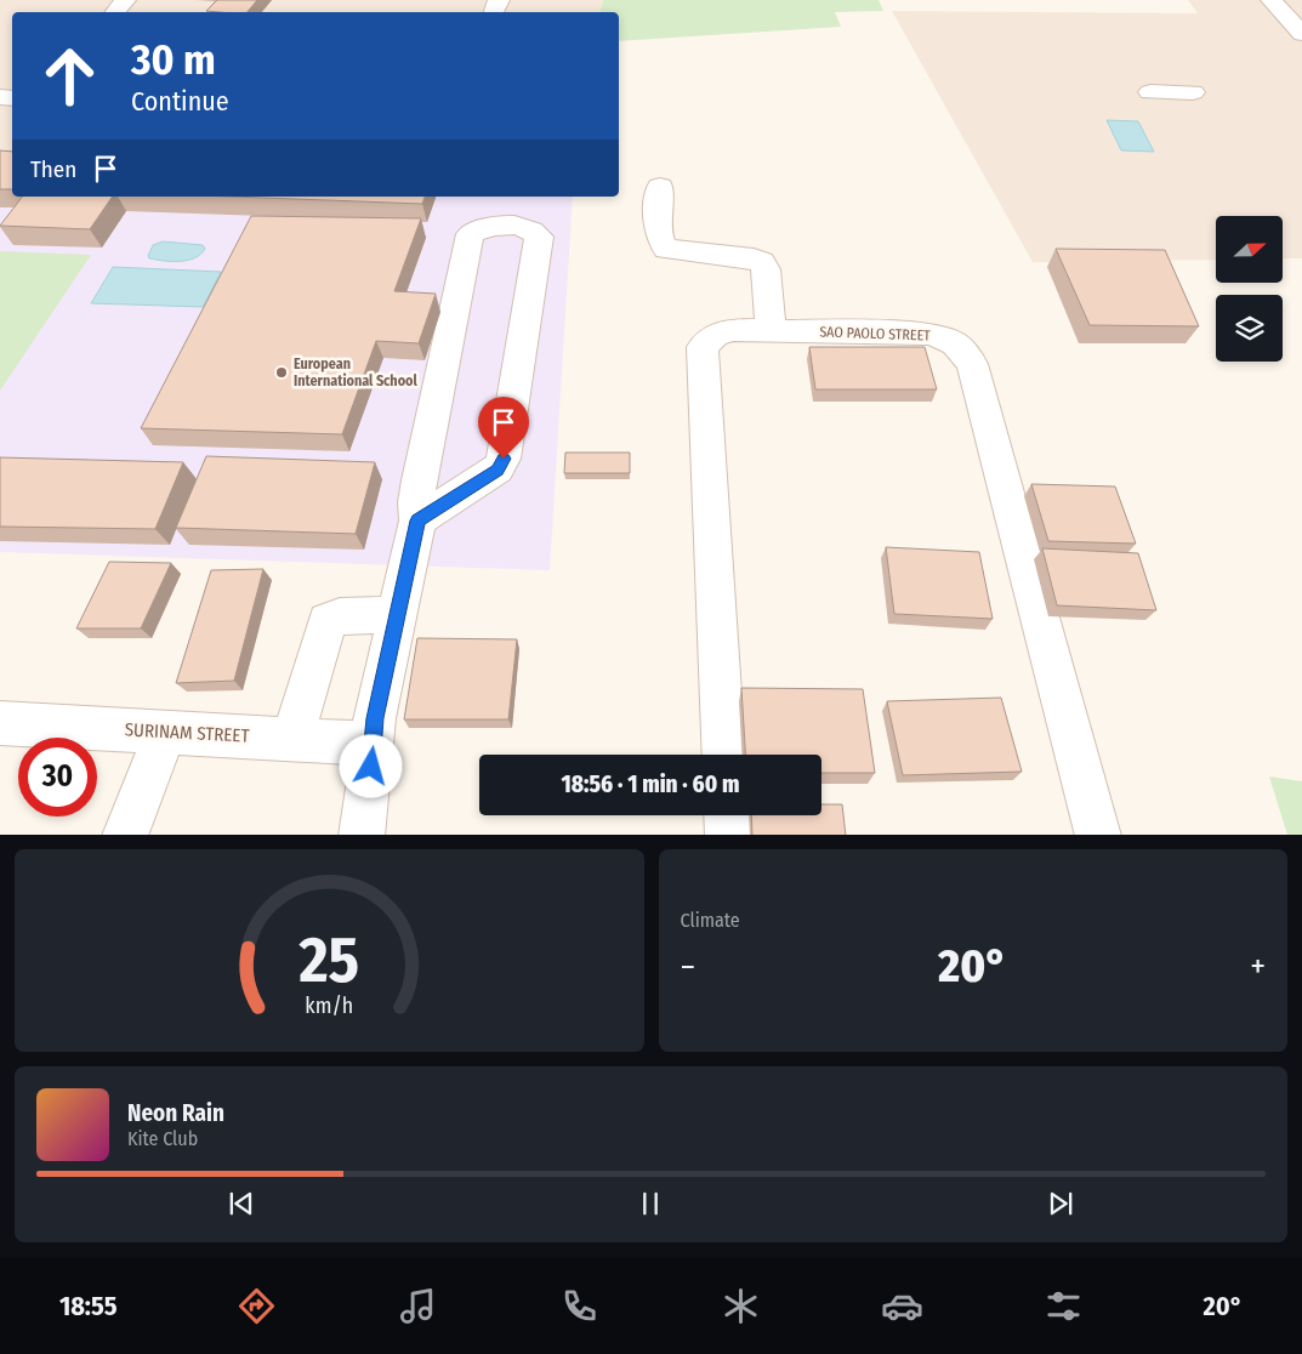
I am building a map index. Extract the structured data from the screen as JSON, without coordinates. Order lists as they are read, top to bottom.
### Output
{
  "streets": {
    "street": ["SAO PAOLO STREET", "SURINAM STREET"]
  },
  "places": ["European International School"],
  "north": "right",
  "page": {
    "turn": ["30 m", "Continue"],
    "then": "Then",
    "limit": "30",
    "trip": "18:56 · 1 min · 60 m",
    "tile": "Climate",
    "heat": ["−", "20°", "+"],
    "song": ["Neon Rain", "Kite Club"],
    "tabs": ["18:55", "20°"],
    "gauge": ["25", "km/h"]
  }
}
